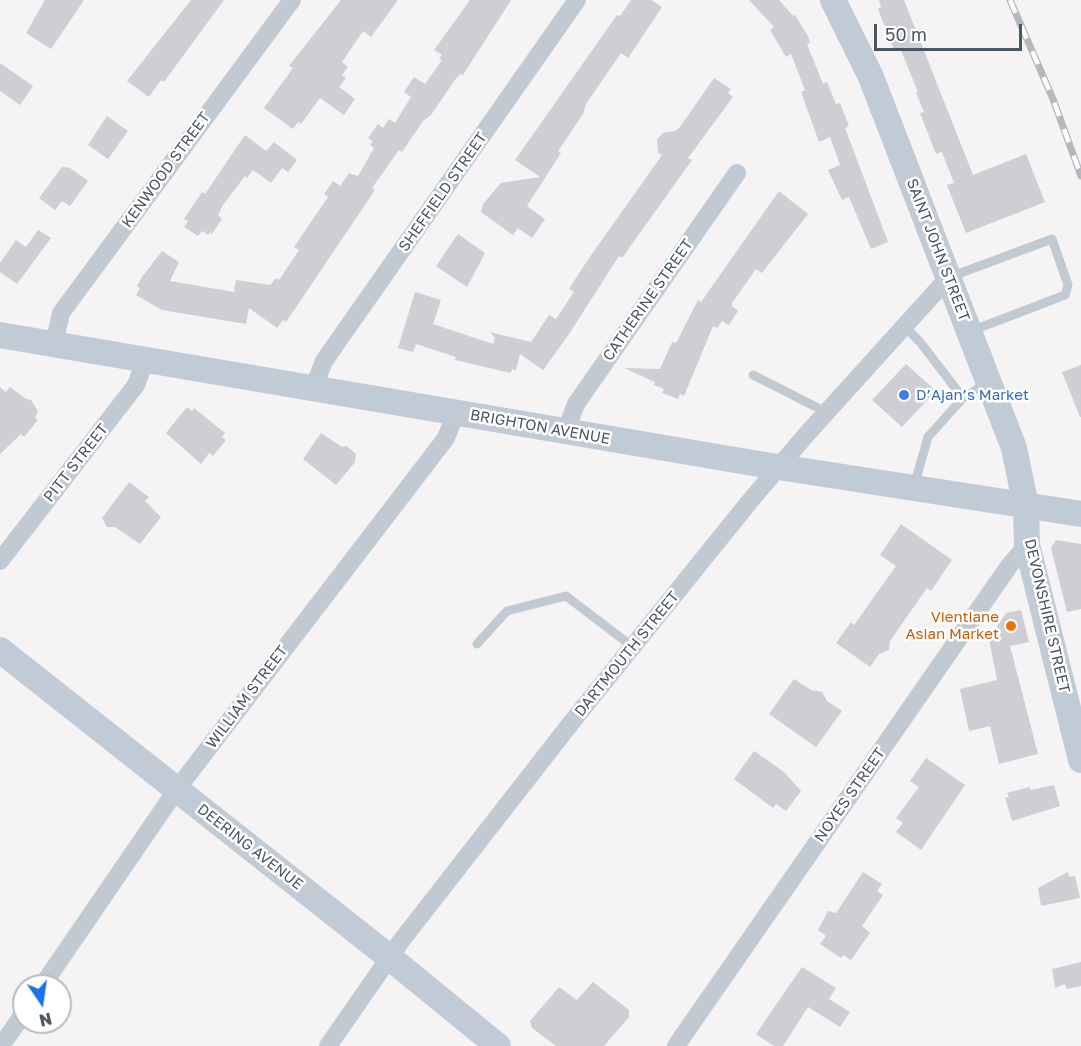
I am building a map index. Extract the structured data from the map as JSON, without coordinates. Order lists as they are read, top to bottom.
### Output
{
  "streets": {
    "main road": [
      "SAINT JOHN STREET",
      "BRIGHTON AVENUE",
      "DEVONSHIRE STREET",
      "DEERING AVENUE"
    ],
    "street": [
      "KENWOOD STREET",
      "SHEFFIELD STREET",
      "CATHERINE STREET",
      "PITT STREET",
      "DARTMOUTH STREET",
      "WILLIAM STREET",
      "NOYES STREET"
    ]
  },
  "crossings": [
    ["KENWOOD STREET", "BRIGHTON AVENUE"],
    ["SHEFFIELD STREET", "BRIGHTON AVENUE"],
    ["SAINT JOHN STREET", "BRIGHTON AVENUE"],
    ["SAINT JOHN STREET", "DEVONSHIRE STREET"],
    ["SAINT JOHN STREET", "DARTMOUTH STREET"],
    ["CATHERINE STREET", "BRIGHTON AVENUE"],
    ["BRIGHTON AVENUE", "PITT STREET"],
    ["BRIGHTON AVENUE", "DEVONSHIRE STREET"],
    ["BRIGHTON AVENUE", "DARTMOUTH STREET"],
    ["BRIGHTON AVENUE", "WILLIAM STREET"],
    ["DEVONSHIRE STREET", "NOYES STREET"],
    ["DARTMOUTH STREET", "DEERING AVENUE"],
    ["WILLIAM STREET", "DEERING AVENUE"]
  ],
  "places": ["D’Ajan’s Market", "Vientiane Asian Market"],
  "scale_bar": "50 m",
  "north": "bottom"
}
